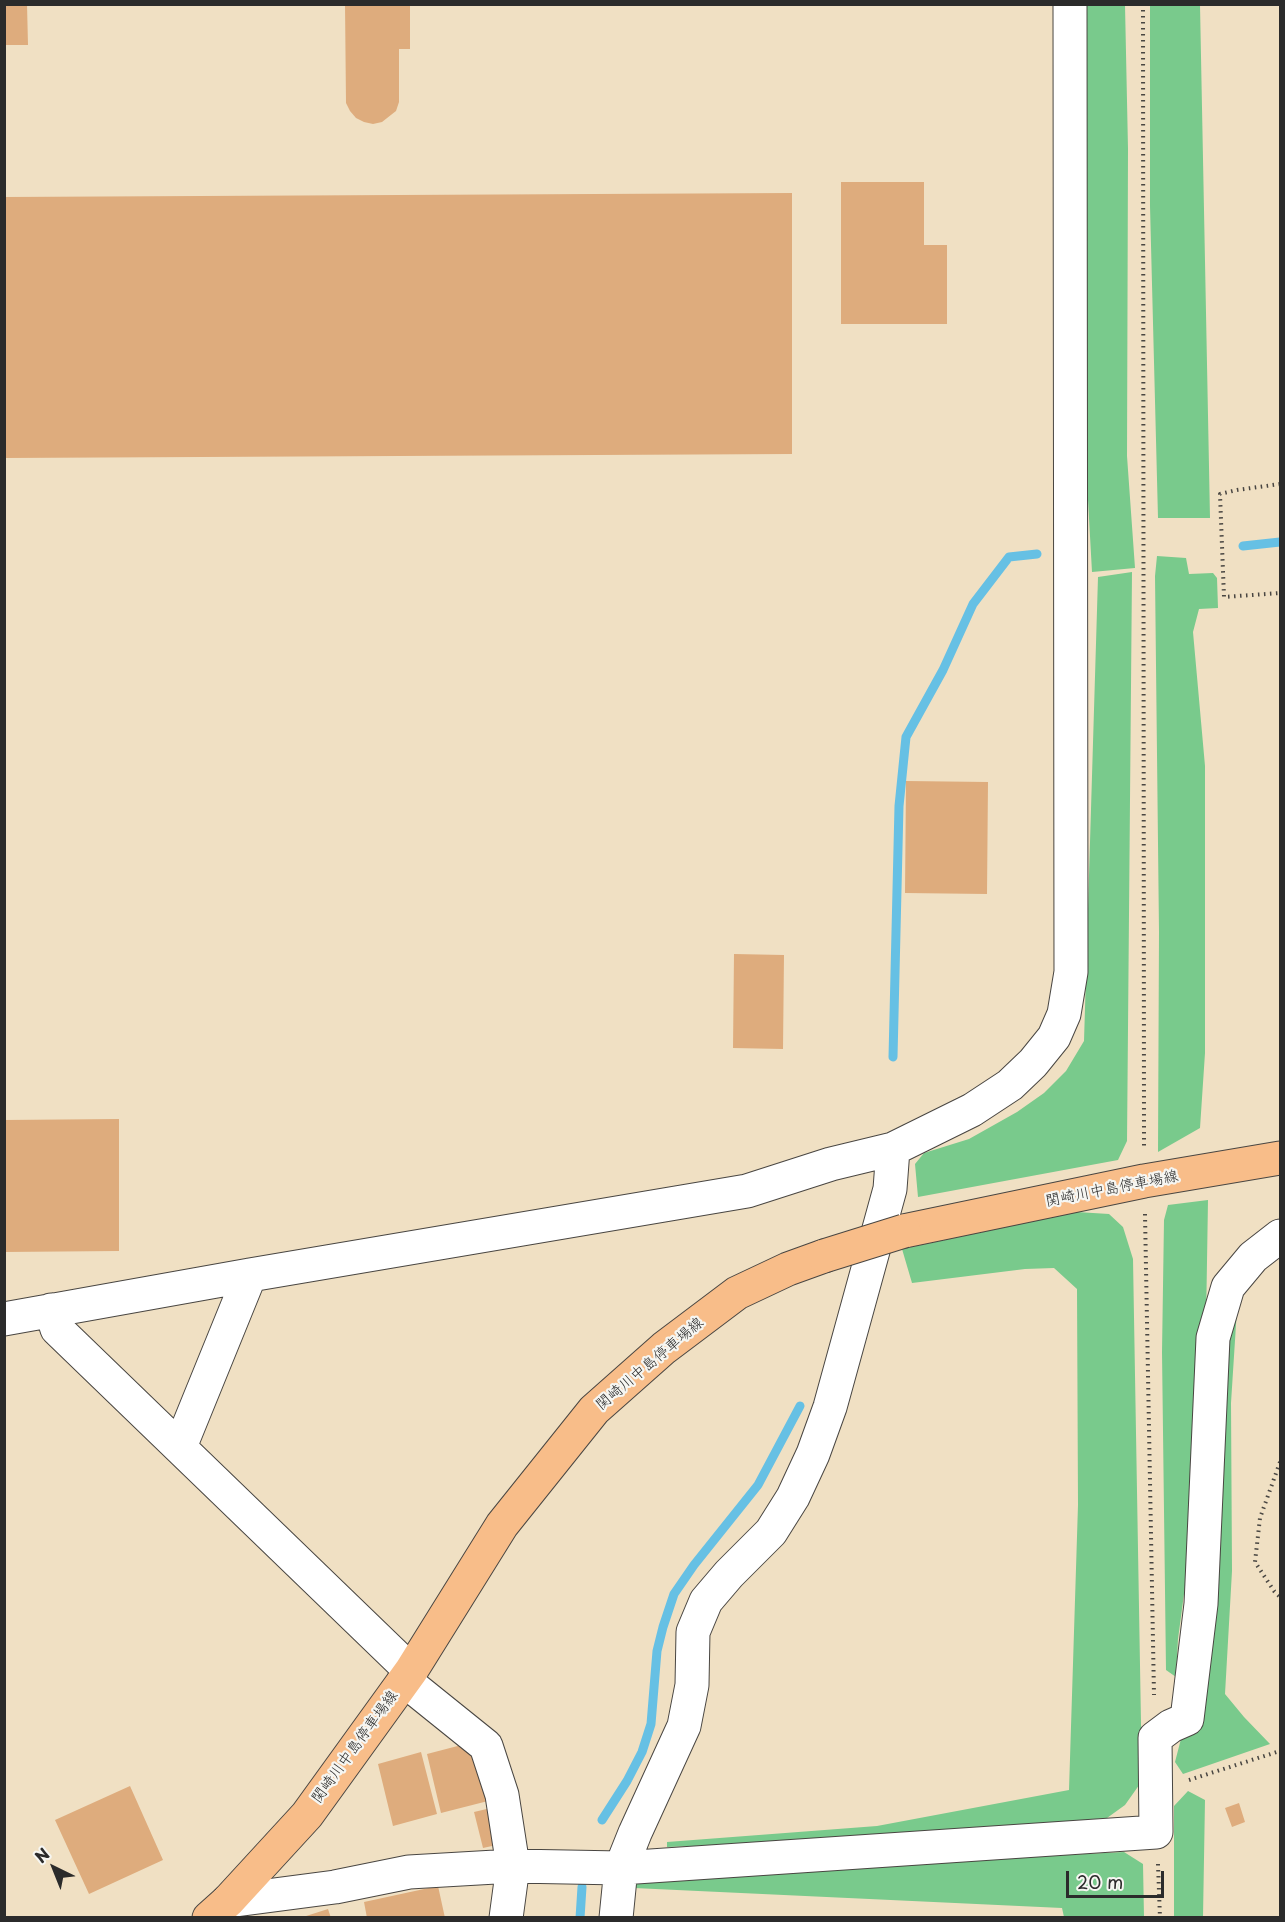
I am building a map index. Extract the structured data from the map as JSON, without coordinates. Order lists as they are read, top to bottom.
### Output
{
  "streets": {
    "main road": ["関崎川中島停車場線"]
  },
  "scale_bar": "20 m",
  "north": "top left"
}
